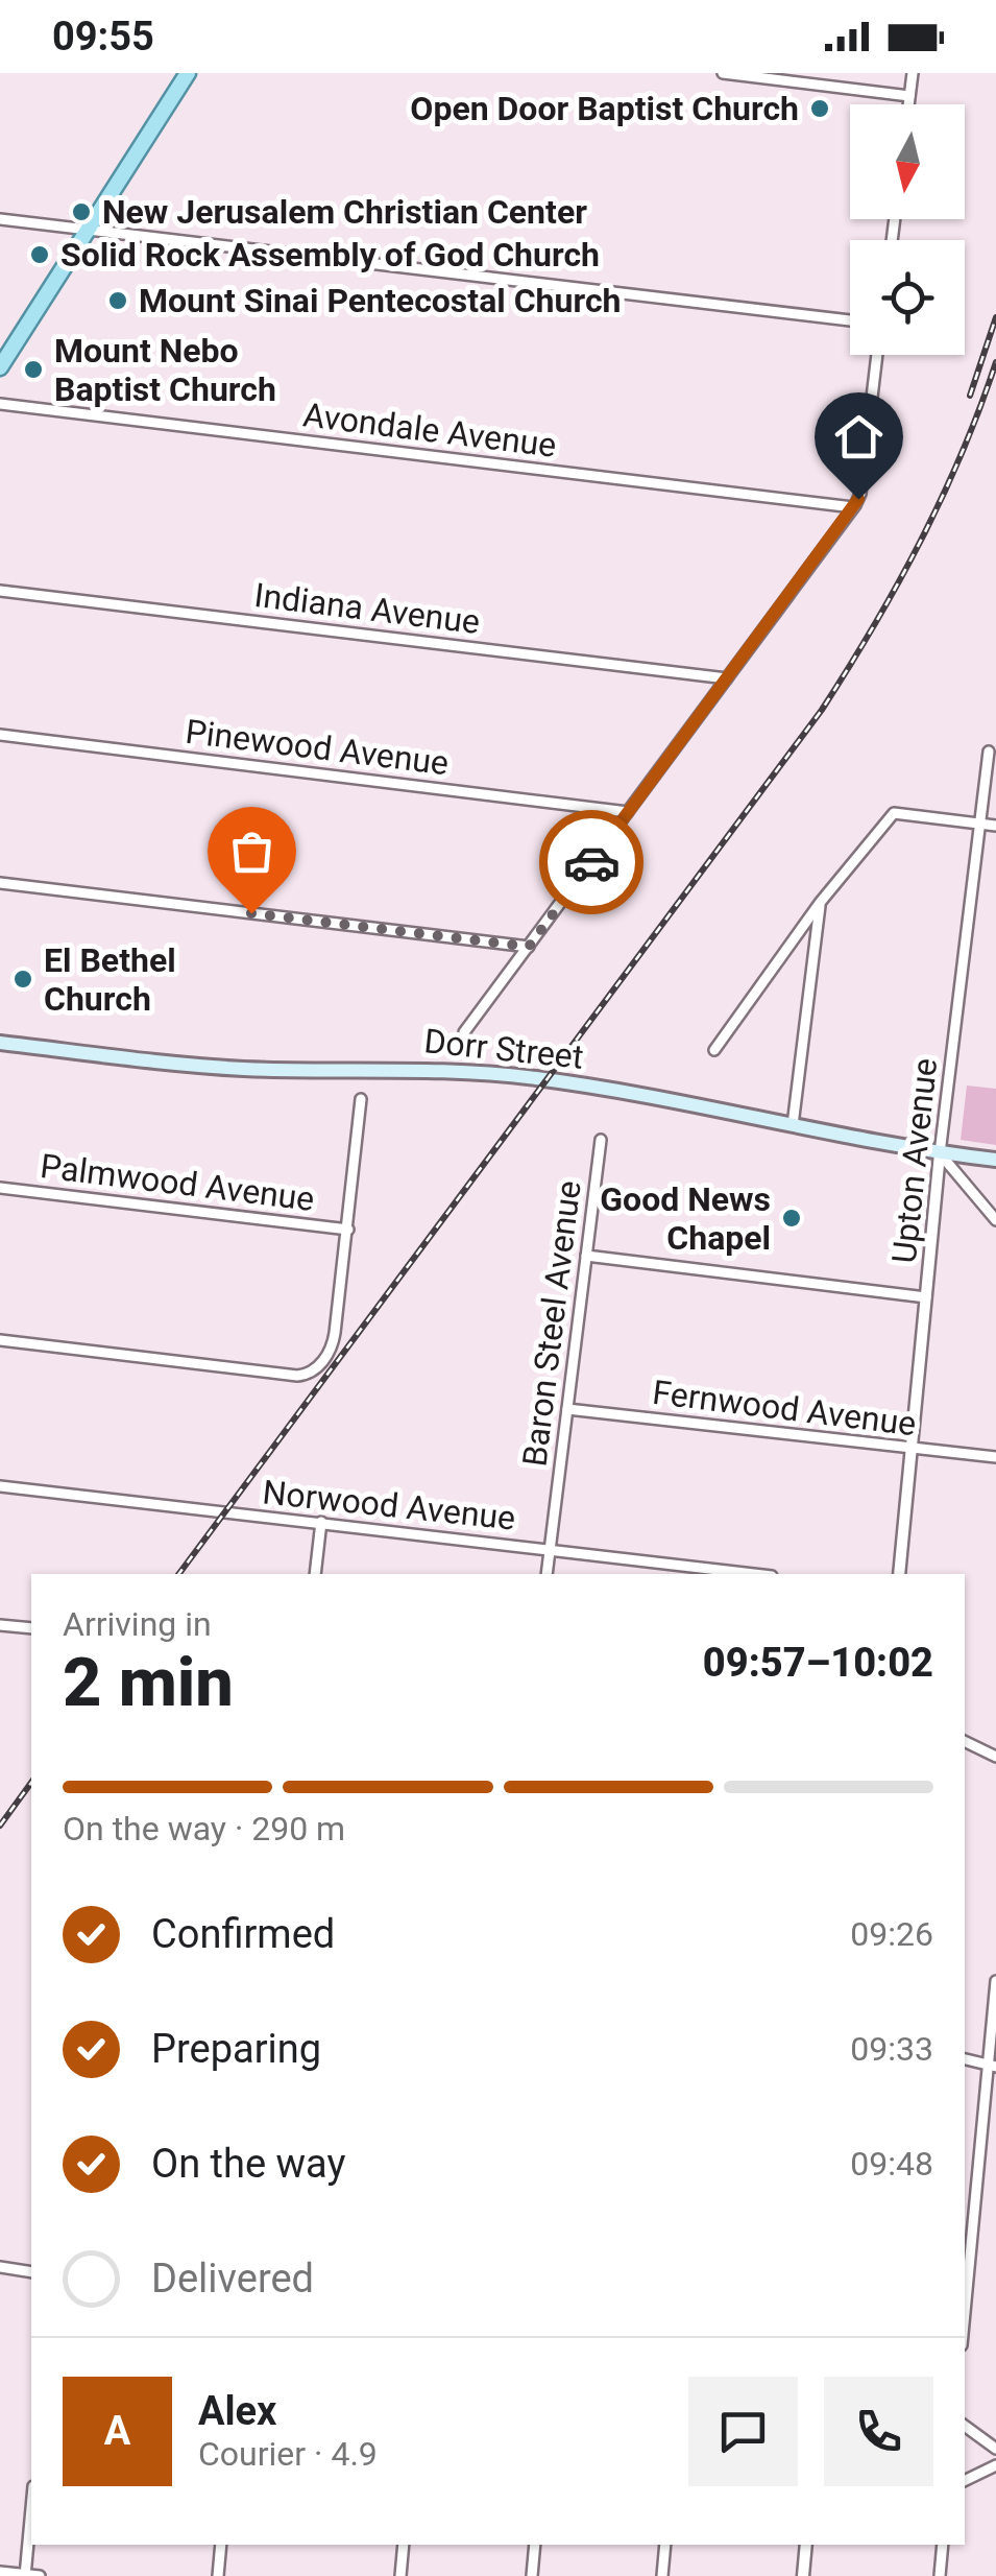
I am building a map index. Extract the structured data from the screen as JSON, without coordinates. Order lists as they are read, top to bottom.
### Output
{
  "streets": {
    "main road": ["Dorr Street"],
    "street": [
      "Avondale Avenue",
      "Indiana Avenue",
      "Pinewood Avenue",
      "Upton Avenue",
      "Palmwood Avenue",
      "Baron Steel Avenue",
      "Fernwood Avenue",
      "Norwood Avenue"
    ]
  },
  "crossings": [
    ["Dorr Street", "Upton Avenue"],
    ["Upton Avenue", "Fernwood Avenue"],
    ["Baron Steel Avenue", "Fernwood Avenue"],
    ["Baron Steel Avenue", "Norwood Avenue"]
  ],
  "places": [
    "Open Door Baptist Church",
    "New Jerusalem Christian Center",
    "Solid Rock Assembly of God Church",
    "Mount Sinai Pentecostal Church",
    "Mount Nebo Baptist Church",
    "El Bethel Church",
    "Good News Chapel"
  ],
  "north": "bottom",
  "page": {
    "status": "09:55",
    "heading": ["2 min", "Arriving in", "09:57–10:02"],
    "panel": ["Alex", "Courier · 4.9"],
    "bar": "On the way · 290 m",
    "list": [
      ["Confirmed", "09:26"],
      ["Preparing", "09:33"],
      ["On the way", "09:48"],
      "Delivered"
    ],
    "round": "A"
  }
}
